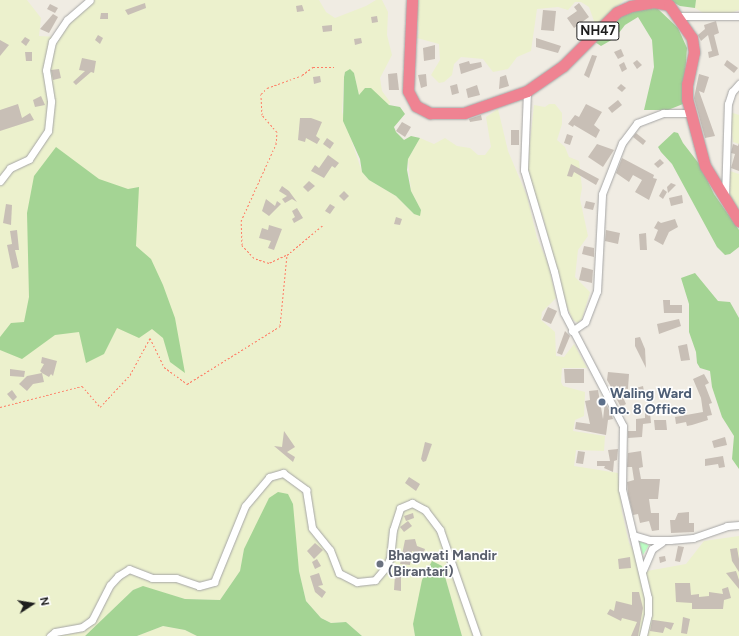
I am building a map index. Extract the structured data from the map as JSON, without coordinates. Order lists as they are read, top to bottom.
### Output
{
  "streets": {
    "highway": ["NH47"]
  },
  "places": ["Waling Ward no. 8 Office", "Bhagwati Mandir (Birantari)"],
  "north": "right"
}
